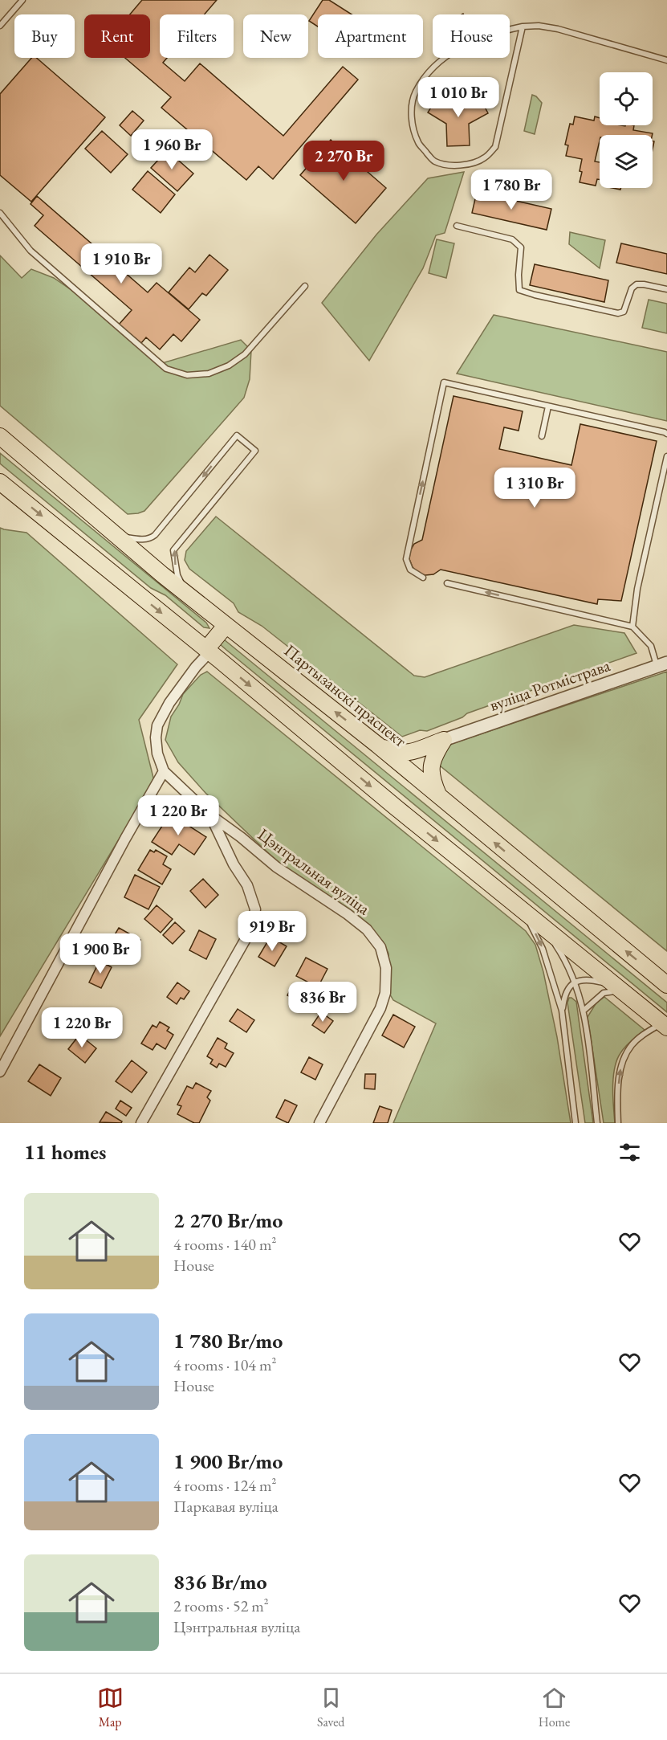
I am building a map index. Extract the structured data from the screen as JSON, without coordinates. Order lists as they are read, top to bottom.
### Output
{
  "streets": {
    "highway": ["Партызанскі праспект"],
    "street": ["вуліца Ротмістрава", "Цэнтральная вуліца"]
  },
  "page": {
    "chip": [
      "Buy",
      "Rent",
      "Filters",
      "New",
      "Apartment",
      "House"
    ],
    "price": [
      "1 010 Br",
      "1 960 Br",
      "2 270 Br",
      "1 780 Br",
      "1 910 Br",
      "1 310 Br",
      "1 220 Br",
      "919 Br",
      "1 900 Br",
      "836 Br",
      "1 220 Br"
    ],
    "heading": "11 homes",
    "list": [
      {
        "name": "2 270 Br/mo",
        "note": "4 rooms · 140 m² · House"
      },
      {
        "name": "1 780 Br/mo",
        "note": "4 rooms · 104 m² · House"
      },
      {
        "name": "1 900 Br/mo",
        "note": "4 rooms · 124 m² · Паркавая вуліца"
      },
      {
        "name": "836 Br/mo",
        "note": "2 rooms · 52 m² · Цэнтральная вуліца"
      }
    ],
    "tabs": ["Map", "Saved", "Home"]
  }
}
